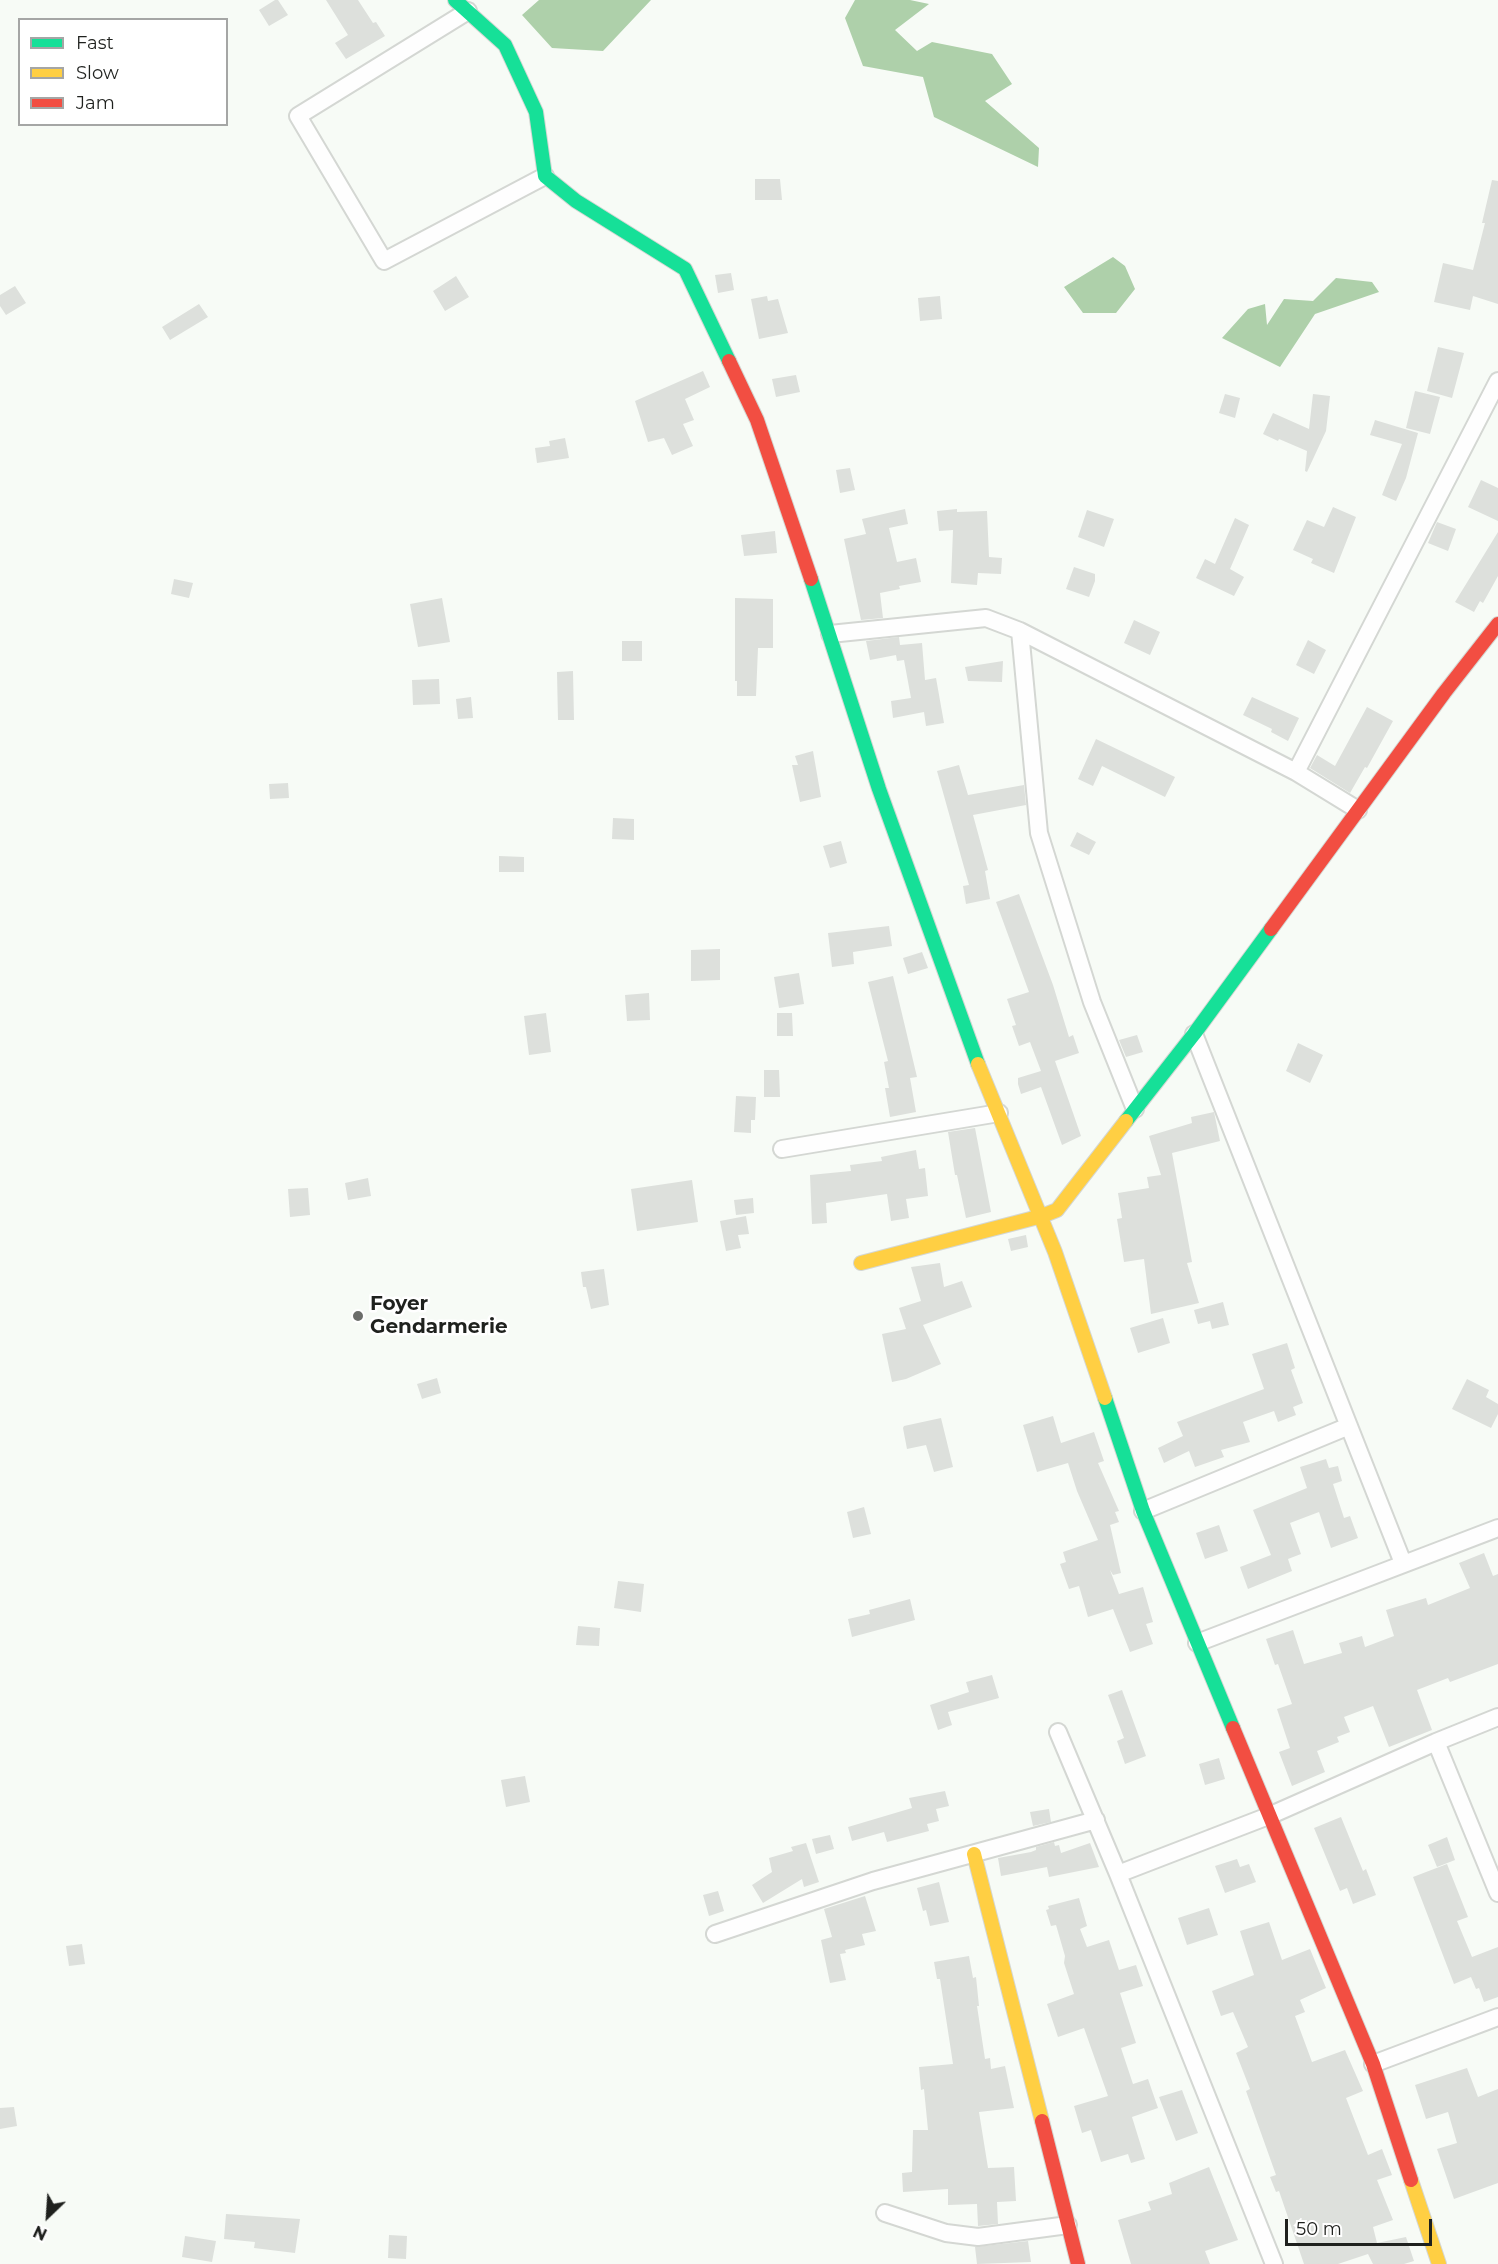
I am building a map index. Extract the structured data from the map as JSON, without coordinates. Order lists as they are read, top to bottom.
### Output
{
  "places": ["Foyer Gendarmerie"],
  "legend": ["Fast", "Slow", "Jam"],
  "scale_bar": "50 m",
  "north": "bottom left"
}
